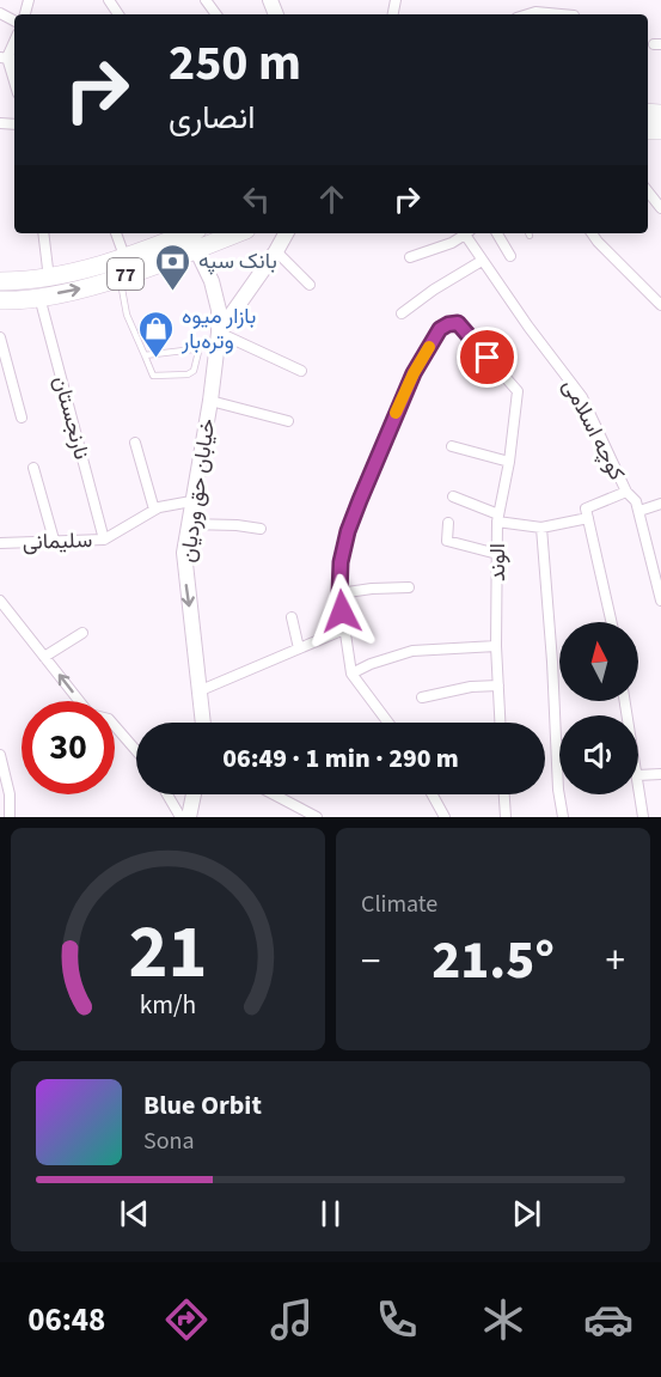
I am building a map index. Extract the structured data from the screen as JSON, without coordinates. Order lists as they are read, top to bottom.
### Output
{
  "streets": {
    "highway": ["77"],
    "main road": ["خیابان حق وردیان"],
    "street": [
      "نارنجستان",
      "کوچه اسلامی",
      "سلیمانی",
      "الوند"
    ]
  },
  "crossings": [
    ["77", "نارنجستان"],
    ["77", "خیابان حق وردیان"],
    ["نارنجستان", "سلیمانی"],
    ["خیابان حق وردیان", "سلیمانی"]
  ],
  "places": {
    "bank": ["بانک سپه"],
    "shop": ["بازار میوه وتره‌بار"]
  },
  "north": "top",
  "page": {
    "turn": ["250 m", "انصاری"],
    "limit": "30",
    "trip": "06:49 · 1 min · 290 m",
    "tile": "Climate",
    "heat": ["−", "21.5°", "+"],
    "song": ["Blue Orbit", "Sona"],
    "tabs": "06:48",
    "gauge": ["21", "km/h"]
  }
}
